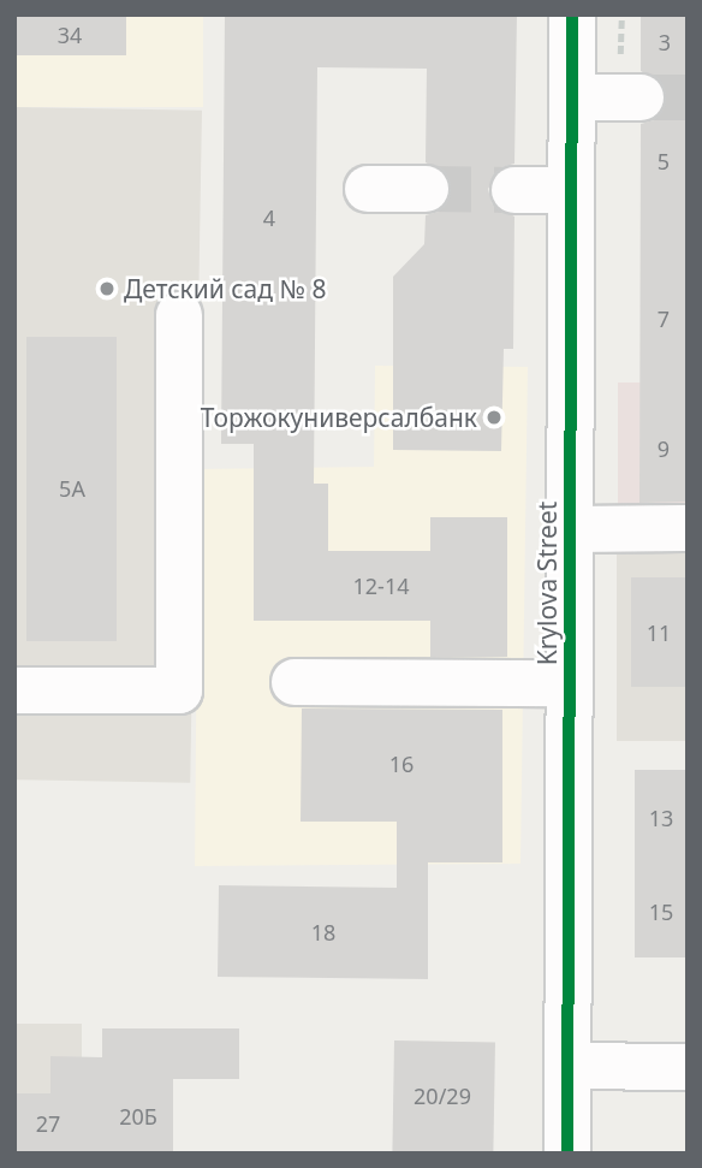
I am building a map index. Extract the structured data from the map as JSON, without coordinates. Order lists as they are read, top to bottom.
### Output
{
  "streets": {
    "street": ["Krylova Street"]
  },
  "places": ["Детский сад № 8", "Торжокуниверсалбанк"],
  "house_numbers": [
    "34",
    "3",
    "5",
    "4",
    "7",
    "9",
    "5А",
    "12-14",
    "11",
    "16",
    "13",
    "15",
    "18",
    "20/29",
    "20Б",
    "27"
  ]
}
